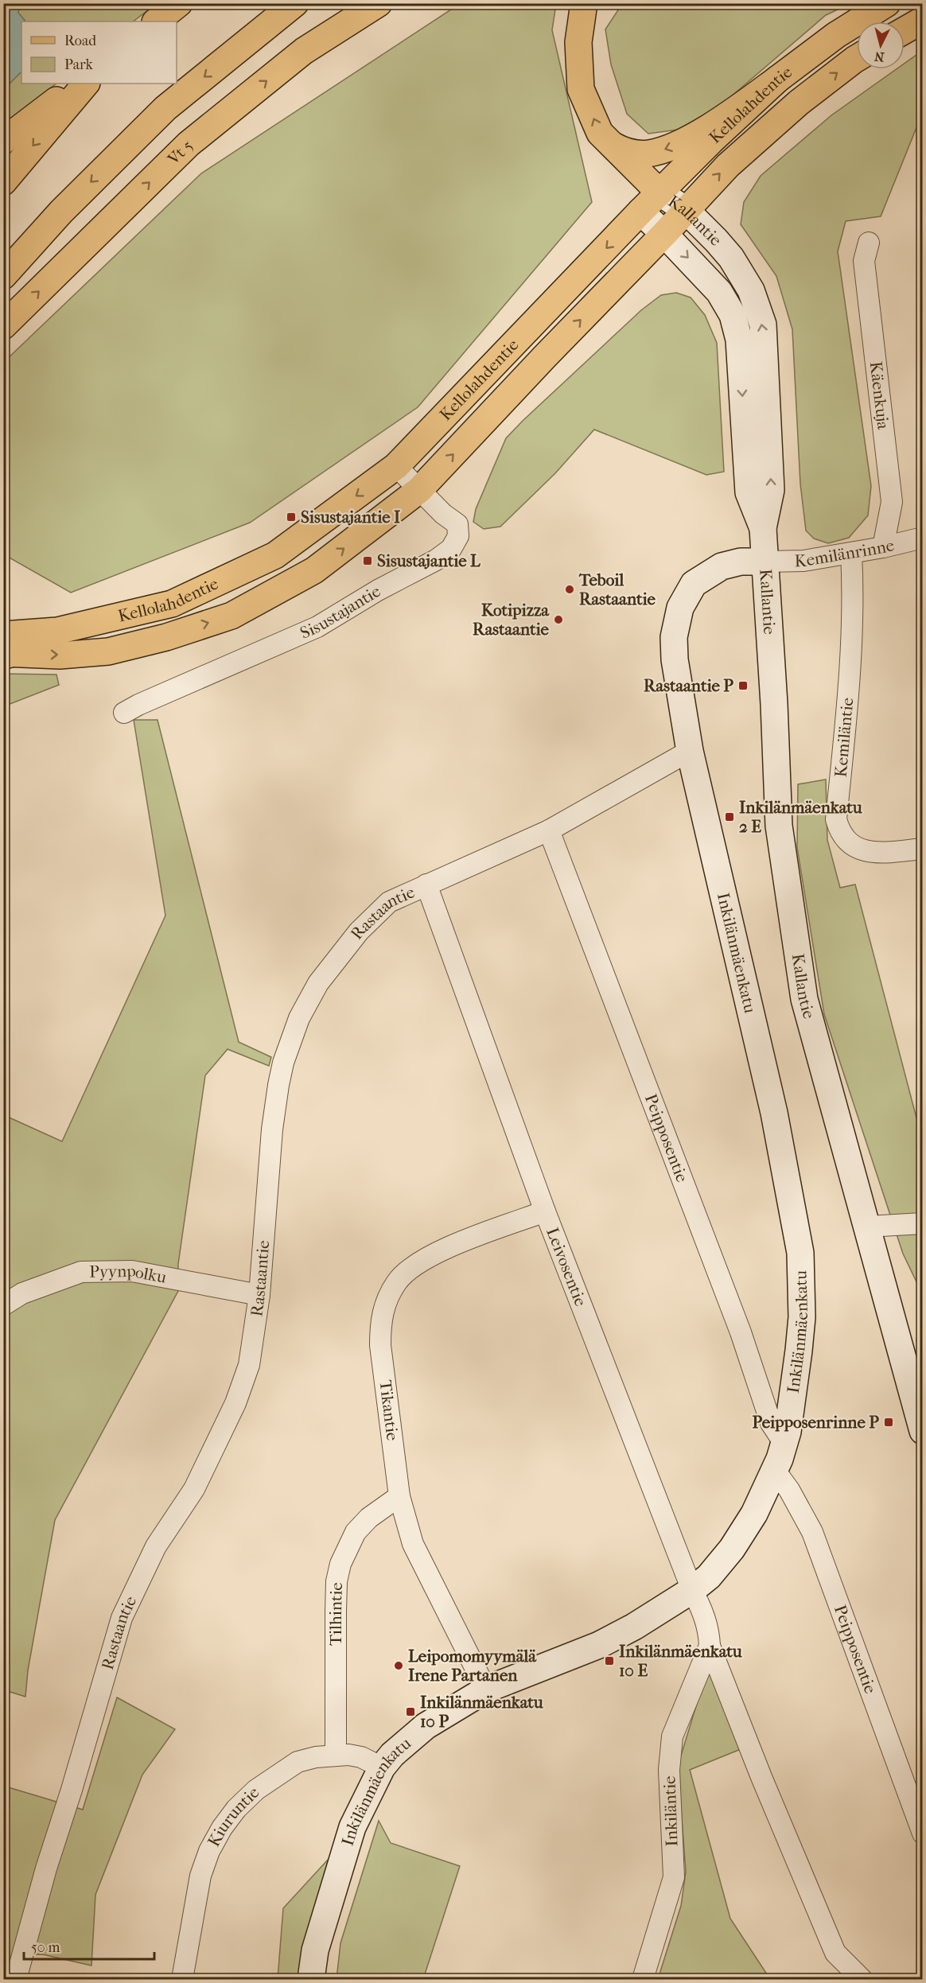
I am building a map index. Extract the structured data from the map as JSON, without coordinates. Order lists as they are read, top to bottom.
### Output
{
  "streets": {
    "main road": ["Kellolahdentie", "Vt 5"],
    "street": [
      "Kallantie",
      "Käenkuja",
      "Kemilänrinne",
      "Sisustajantie",
      "Kemiläntie",
      "Rastaantie",
      "Inkilänmäenkatu",
      "Peipposentie",
      "Leivosentie",
      "Pyynpolku",
      "Tikantie",
      "Tilhintie",
      "Inkiläntie",
      "Kiuruntie"
    ]
  },
  "crossings": [
    ["Kellolahdentie", "Kallantie"],
    ["Kellolahdentie", "Sisustajantie"],
    ["Kallantie", "Kemilänrinne"],
    ["Kallantie", "Inkilänmäenkatu"],
    ["Käenkuja", "Kemilänrinne"],
    ["Kemilänrinne", "Kemiläntie"],
    ["Kemilänrinne", "Inkilänmäenkatu"],
    ["Rastaantie", "Inkilänmäenkatu"],
    ["Rastaantie", "Peipposentie"],
    ["Rastaantie", "Leivosentie"],
    ["Rastaantie", "Pyynpolku"],
    ["Inkilänmäenkatu", "Peipposentie"],
    ["Inkilänmäenkatu", "Leivosentie"],
    ["Inkilänmäenkatu", "Tikantie"],
    ["Inkilänmäenkatu", "Kiuruntie"],
    ["Leivosentie", "Tikantie"],
    ["Leivosentie", "Inkiläntie"],
    ["Tikantie", "Tilhintie"],
    ["Tilhintie", "Kiuruntie"]
  ],
  "places": {
    "transit": [
      "Sisustajantie I",
      "Sisustajantie L",
      "Rastaantie P",
      "Inkilänmäenkatu 2 E",
      "Peipposenrinne P",
      "Inkilänmäenkatu 10 E",
      "Inkilänmäenkatu 10 P"
    ],
    "other": ["Teboil Rastaantie", "Kotipizza Rastaantie", "Leipomomyymälä Irene Partanen"]
  },
  "legend": ["Road", "Park"],
  "scale_bar": "50 m",
  "north": "bottom"
}
